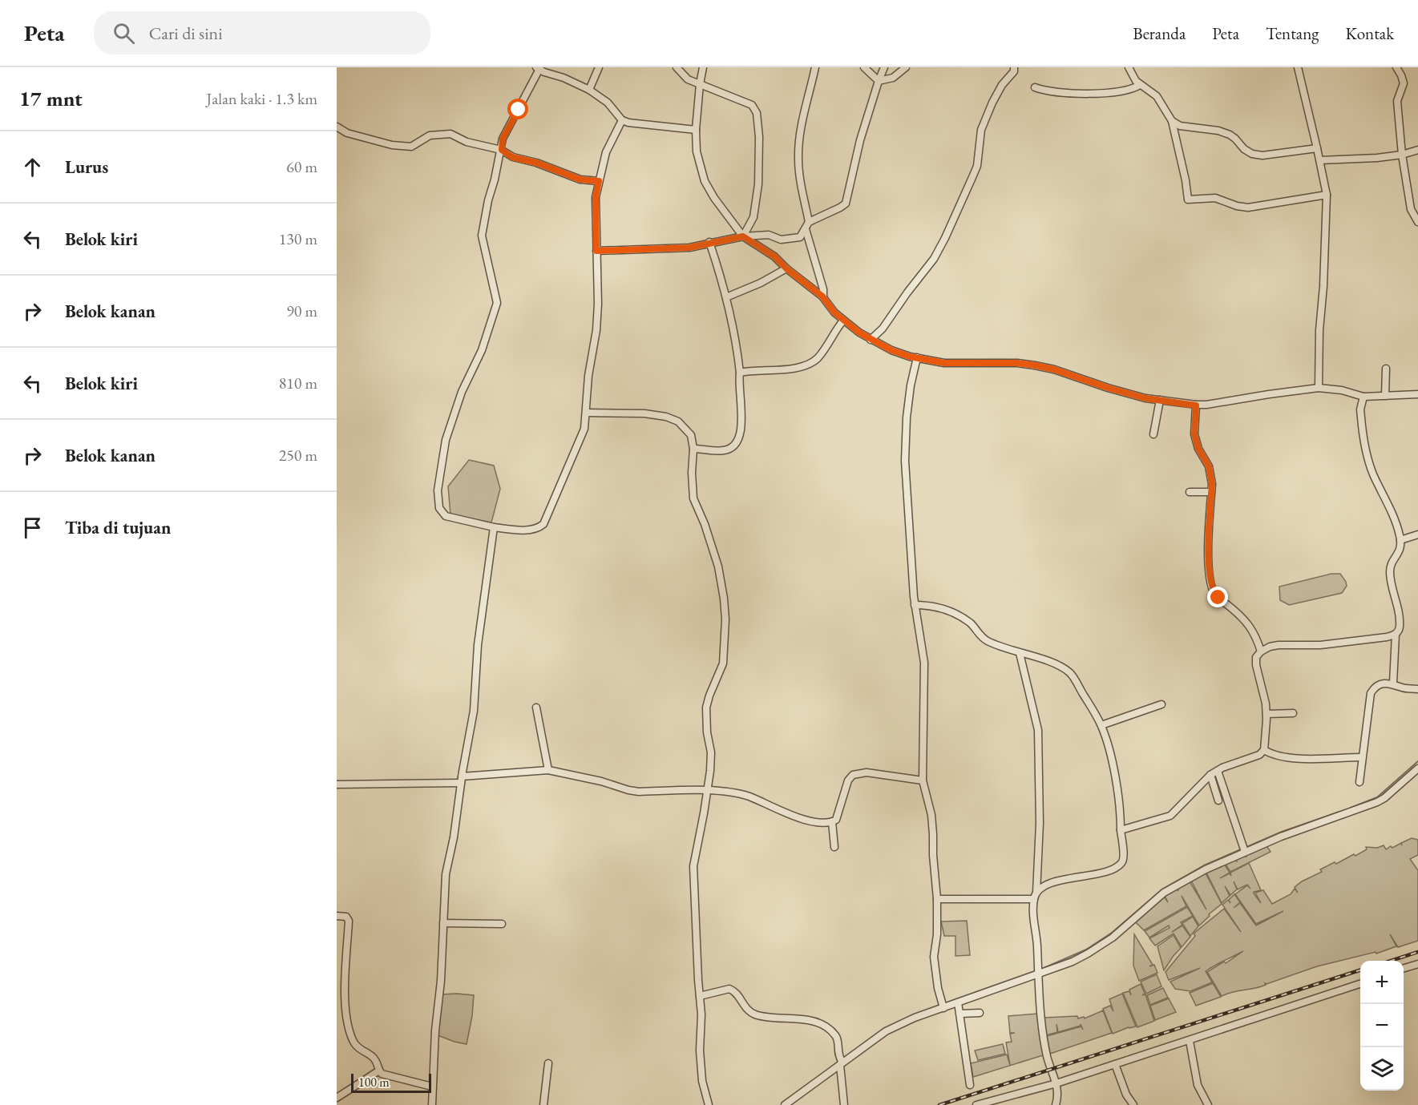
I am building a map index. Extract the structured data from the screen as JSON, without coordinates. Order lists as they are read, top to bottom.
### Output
{
  "scale_bar": "100 m",
  "page": {
    "header": "Peta",
    "search": "Cari di sini",
    "nav": [
      "Beranda",
      "Peta",
      "Tentang",
      "Kontak"
    ],
    "heading": ["17 mnt", "Jalan kaki · 1.3 km"],
    "list": [
      ["Lurus", "60 m"],
      ["Belok kiri", "130 m"],
      ["Belok kanan", "90 m"],
      ["Belok kiri", "810 m"],
      ["Belok kanan", "250 m"],
      "Tiba di tujuan"
    ],
    "map_buttons": ["+", "−"],
    "scale": "100 m"
  }
}
